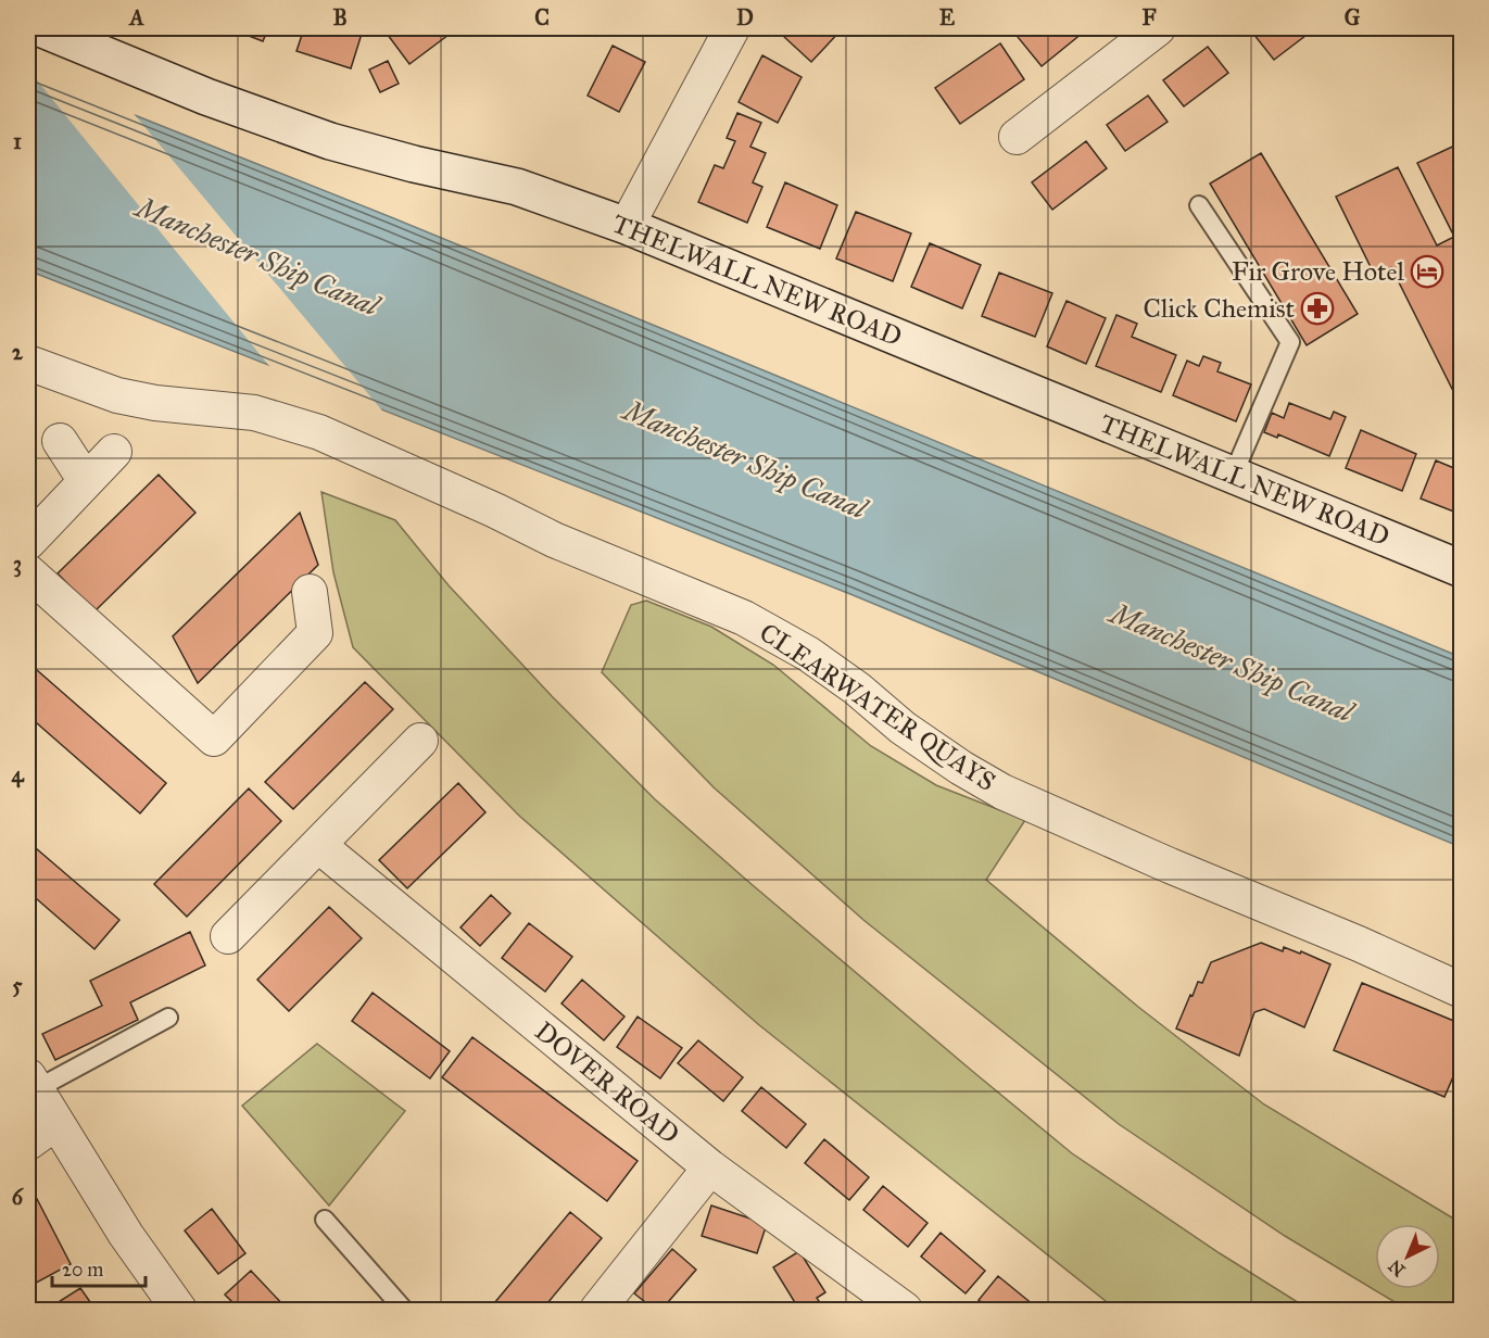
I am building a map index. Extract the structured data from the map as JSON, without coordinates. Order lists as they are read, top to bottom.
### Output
{
  "streets": {
    "main road": ["THELWALL NEW ROAD"],
    "street": ["CLEARWATER QUAYS", "DOVER ROAD"]
  },
  "water": ["Manchester Ship Canal"],
  "places": {
    "hotel": ["Fir Grove Hotel"],
    "pharmacy": ["Click Chemist"]
  },
  "scale_bar": "20 m",
  "north": "bottom left",
  "grid": {
    "columns": [
      "A",
      "B",
      "C",
      "D",
      "E",
      "F",
      "G"
    ],
    "rows": [
      "1",
      "2",
      "3",
      "4",
      "5",
      "6"
    ]
  }
}
